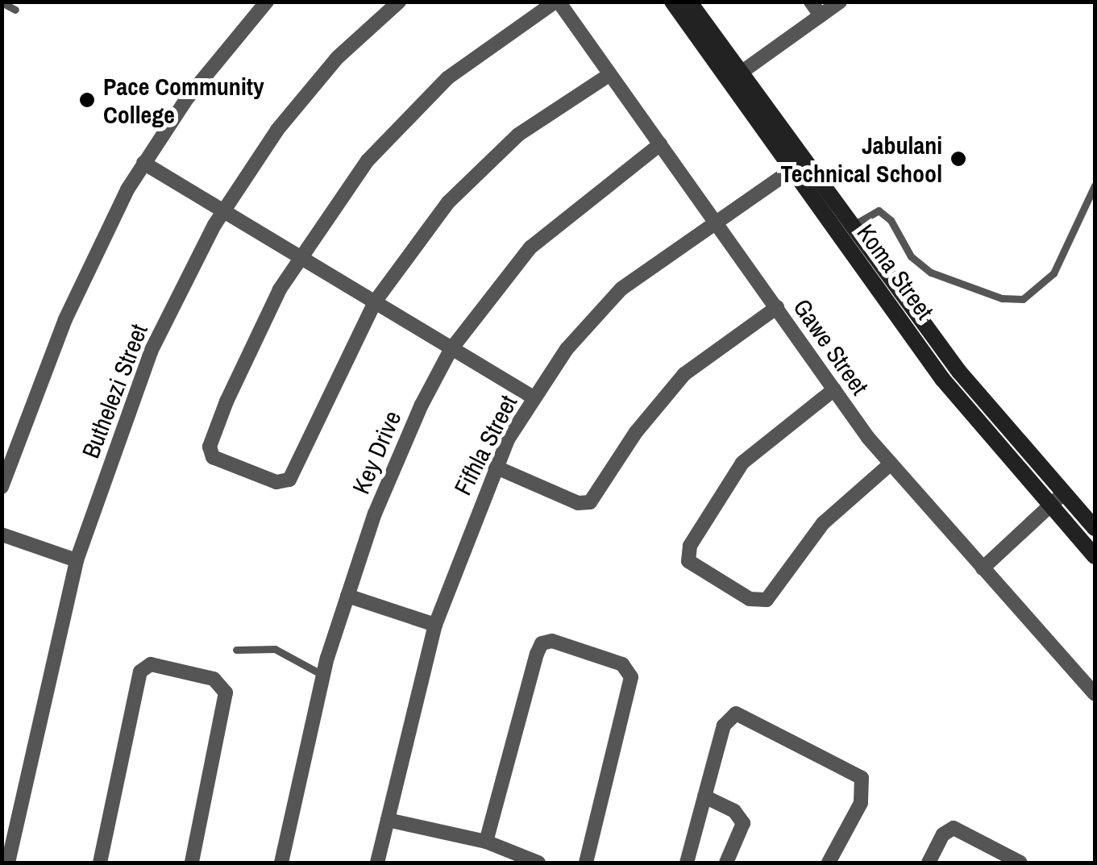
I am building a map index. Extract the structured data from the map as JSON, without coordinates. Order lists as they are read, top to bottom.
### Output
{
  "streets": {
    "main road": ["Koma Street"],
    "street": [
      "Gawe Street",
      "Buthelezi Street",
      "Fifhla Street",
      "Key Drive"
    ]
  },
  "crossings": [
    ["Koma Street", "Fifhla Street"],
    ["Gawe Street", "Fifhla Street"],
    ["Gawe Street", "Key Drive"]
  ],
  "places": ["Pace Community College", "Jabulani Technical School"]
}
